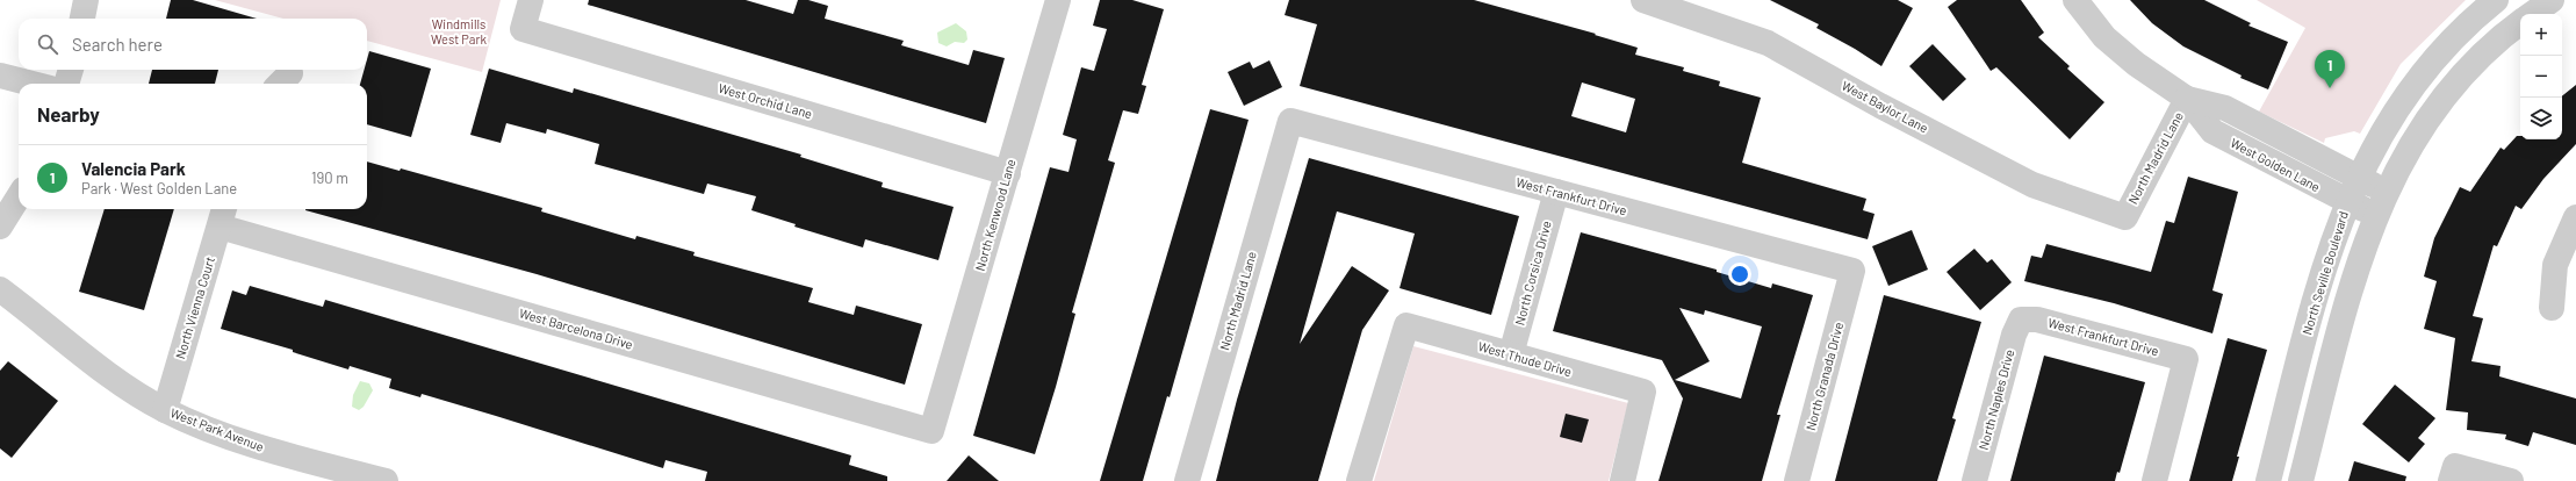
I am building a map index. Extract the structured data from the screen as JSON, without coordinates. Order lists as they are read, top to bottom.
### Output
{
  "streets": {
    "street": [
      "West Orchid Lane",
      "West Baylor Lane",
      "North Madrid Lane",
      "West Golden Lane",
      "West Frankfurt Drive",
      "North Kenwood Lane",
      "North Corsica Drive",
      "North Seville Boulevard",
      "North Vienna Court",
      "West Barcelona Drive",
      "West Thude Drive",
      "North Granada Drive",
      "North Naples Drive",
      "West Park Avenue"
    ]
  },
  "crossings": [
    ["West Orchid Lane", "North Kenwood Lane"],
    ["West Baylor Lane", "North Madrid Lane"],
    ["North Madrid Lane", "West Golden Lane"],
    ["North Madrid Lane", "West Frankfurt Drive"],
    ["West Golden Lane", "North Seville Boulevard"],
    ["West Frankfurt Drive", "North Corsica Drive"],
    ["West Frankfurt Drive", "North Granada Drive"],
    ["West Frankfurt Drive", "North Naples Drive"],
    ["North Kenwood Lane", "West Barcelona Drive"],
    ["North Corsica Drive", "West Thude Drive"],
    ["North Vienna Court", "West Barcelona Drive"],
    ["North Vienna Court", "West Park Avenue"]
  ],
  "parks": ["Windmills West Park"],
  "page": {
    "map_buttons": ["+", "−"],
    "search": "Search here",
    "pins": "1",
    "heading": "Nearby",
    "list": [
      {
        "mark": "1",
        "name": "Valencia Park",
        "note": "Park · West Golden Lane",
        "value": "190 m"
      }
    ]
  }
}
